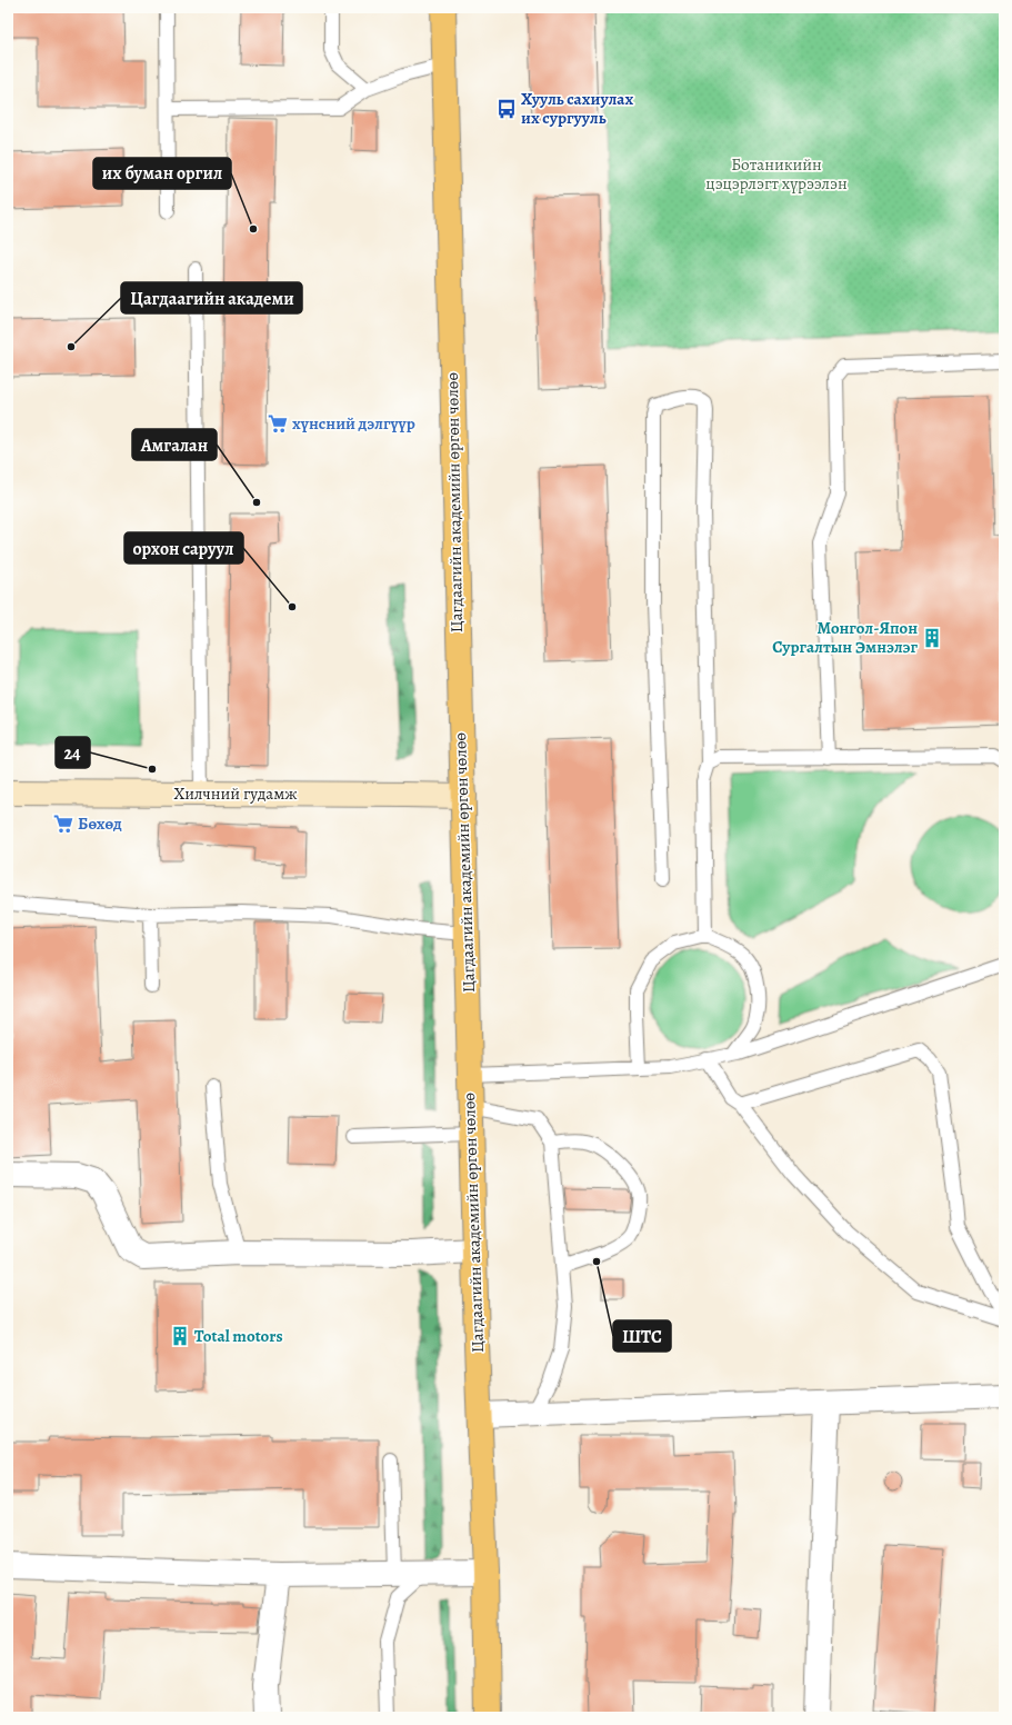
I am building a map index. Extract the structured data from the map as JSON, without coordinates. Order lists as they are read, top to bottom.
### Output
{
  "streets": {
    "highway": ["Цагдаагийн академийн өргөн чөлөө"],
    "main road": ["Хилчний гудамж"]
  },
  "crossings": [
    ["Цагдаагийн академийн өргөн чөлөө", "Хилчний гудамж"]
  ],
  "parks": ["Ботаникийн цэцэрлэгт хүрээлэн"],
  "places": {
    "bus stop": ["Хууль сахиулах их сургууль"],
    "other": [
      "их буман оргил",
      "Цагдаагийн академи",
      "Амгалан",
      "орхон саруул",
      "24",
      "ШТС"
    ],
    "supermarket": ["хүнсний дэлгүүр", "Бөхөд"],
    "building": ["Монгол-Япон Сургалтын Эмнэлэг", "Total motors"]
  }
}
